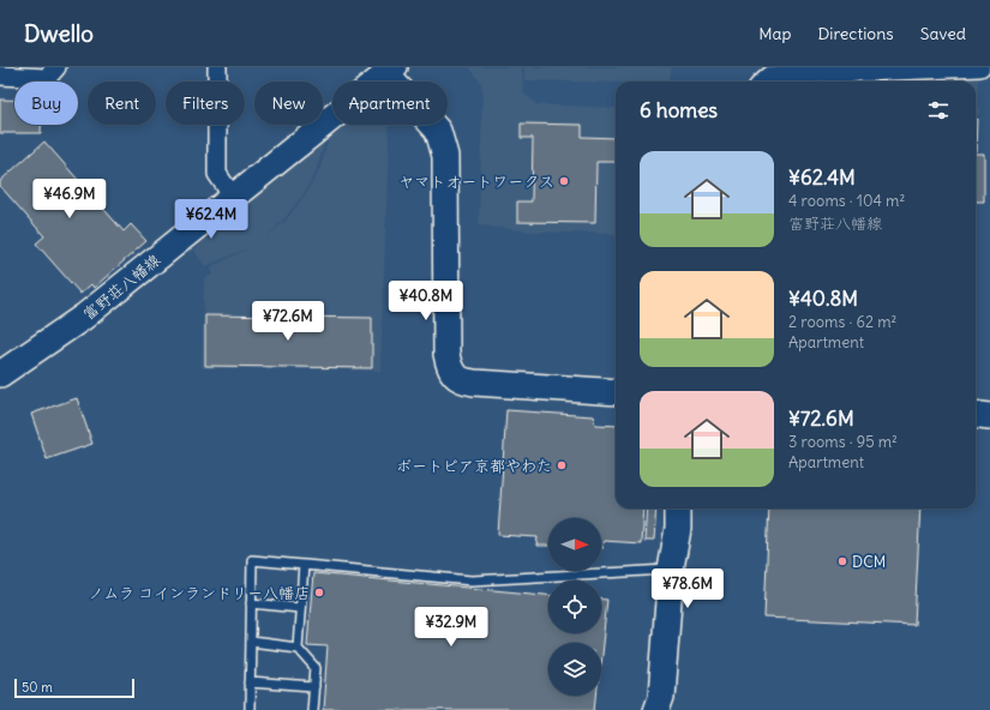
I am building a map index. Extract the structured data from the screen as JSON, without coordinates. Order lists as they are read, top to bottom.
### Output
{
  "streets": {
    "street": ["富野荘八幡線"]
  },
  "places": [
    "ヤマトオートワークス",
    "ボートピア京都やわた",
    "DCM",
    "ノムラ コインランドリー八幡店"
  ],
  "scale_bar": "50 m",
  "north": "right",
  "page": {
    "header": "Dwello",
    "nav": ["Map", "Directions", "Saved"],
    "chip": [
      "Buy",
      "Rent",
      "Filters",
      "New",
      "Apartment"
    ],
    "heading": "6 homes",
    "list": [
      {
        "name": "¥62.4M",
        "note": "4 rooms · 104 m² · 富野荘八幡線"
      },
      {
        "name": "¥40.8M",
        "note": "2 rooms · 62 m² · Apartment"
      },
      {
        "name": "¥72.6M",
        "note": "3 rooms · 95 m² · Apartment"
      }
    ],
    "price": [
      "¥46.9M",
      "¥62.4M",
      "¥40.8M",
      "¥72.6M",
      "¥78.6M",
      "¥32.9M"
    ],
    "scale": "50 m"
  }
}
